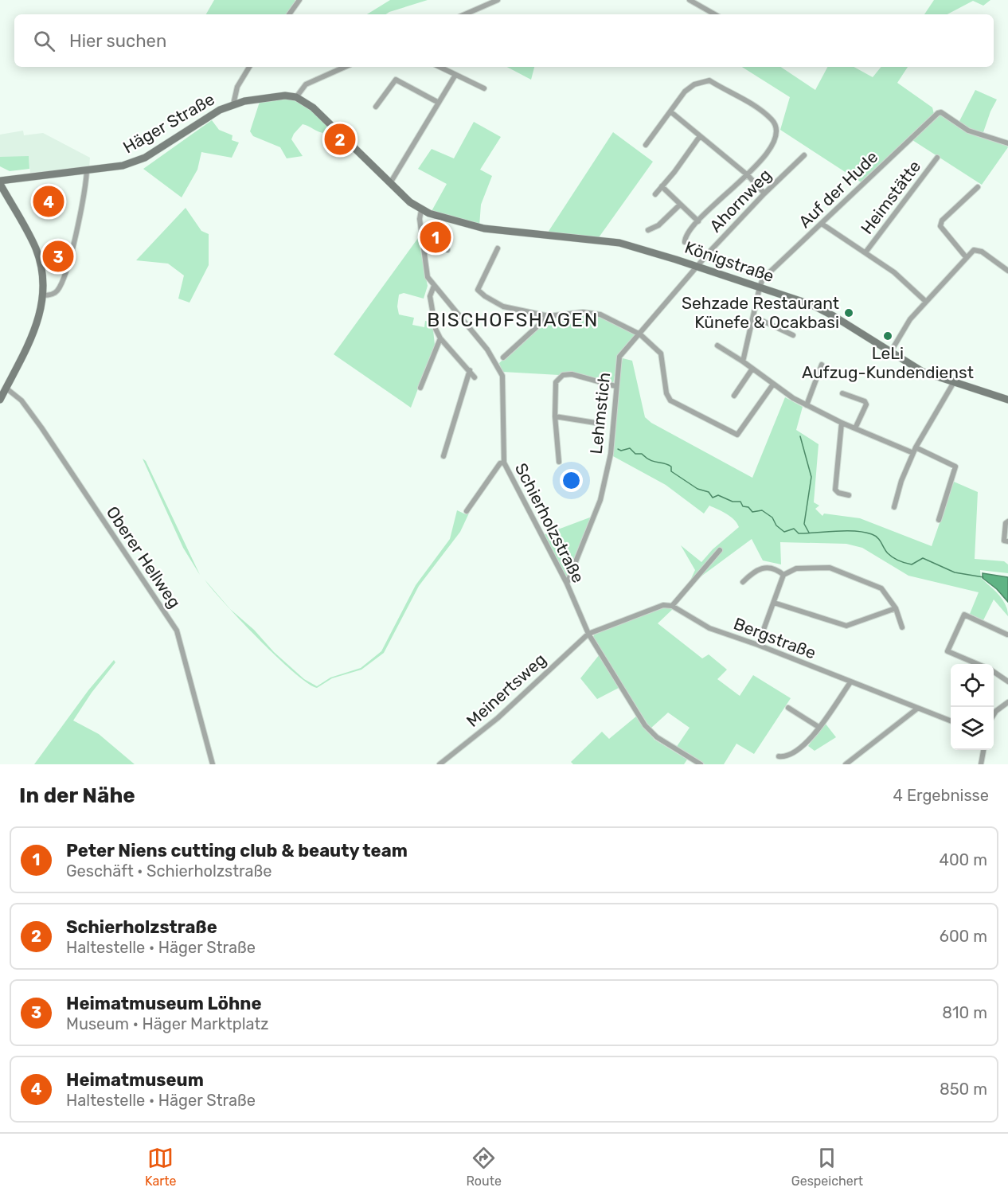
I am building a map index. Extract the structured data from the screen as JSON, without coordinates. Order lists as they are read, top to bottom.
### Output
{
  "streets": {
    "main road": ["Häger Straße", "Königstraße"],
    "street": [
      "Auf der Hude",
      "Heimstätte",
      "Ahornweg",
      "Lehmstich",
      "Schierholzstraße",
      "Oberer Hellweg",
      "Bergstraße",
      "Meinertsweg"
    ]
  },
  "crossings": [
    ["Auf der Hude", "Königstraße"],
    ["Ahornweg", "Königstraße"],
    ["Ahornweg", "Lehmstich"],
    ["Königstraße", "Lehmstich"],
    ["Königstraße", "Schierholzstraße"],
    ["Lehmstich", "Schierholzstraße"],
    ["Schierholzstraße", "Meinertsweg"]
  ],
  "districts": ["BISCHOFSHAGEN"],
  "places": ["Sehzade Restaurant Künefe & Ocakbasi", "LeLi Aufzug-Kundendienst"],
  "page": {
    "search": "Hier suchen",
    "pins": [
      "2",
      "4",
      "1",
      "3"
    ],
    "heading": ["In der Nähe", "4 Ergebnisse"],
    "list": [
      {
        "mark": "1",
        "name": "Peter Niens cutting club & beauty team",
        "note": "Geschäft · Schierholzstraße",
        "value": "400 m"
      },
      {
        "mark": "2",
        "name": "Schierholzstraße",
        "note": "Haltestelle · Häger Straße",
        "value": "600 m"
      },
      {
        "mark": "3",
        "name": "Heimatmuseum Löhne",
        "note": "Museum · Häger Marktplatz",
        "value": "810 m"
      },
      {
        "mark": "4",
        "name": "Heimatmuseum",
        "note": "Haltestelle · Häger Straße",
        "value": "850 m"
      }
    ],
    "nav": ["Karte", "Route", "Gespeichert"]
  }
}
